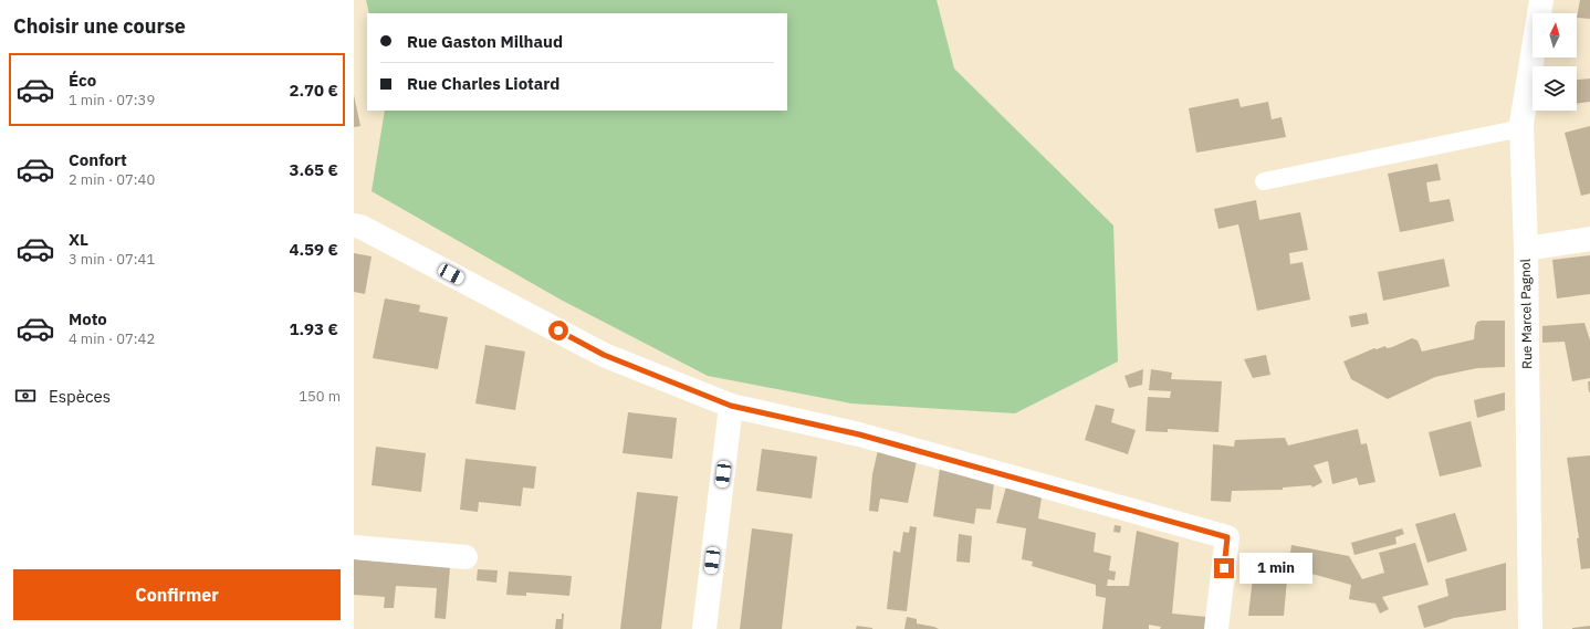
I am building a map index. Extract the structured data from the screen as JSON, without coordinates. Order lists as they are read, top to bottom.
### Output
{
  "streets": {
    "street": ["Rue Marcel Pagnol"]
  },
  "north": "top",
  "page": {
    "heading": "Choisir une course",
    "banner": ["Rue Gaston Milhaud", "Rue Charles Liotard"],
    "list": [
      {
        "name": "Éco",
        "note": "1 min · 07:39",
        "value": "2.70 €"
      },
      {
        "name": "Confort",
        "note": "2 min · 07:40",
        "value": "3.65 €"
      },
      {
        "name": "XL",
        "note": "3 min · 07:41",
        "value": "4.59 €"
      },
      {
        "name": "Moto",
        "note": "4 min · 07:42",
        "value": "1.93 €"
      }
    ],
    "pay": ["Espèces", "150 m"],
    "bubble": "1 min",
    "buttons": "Confirmer"
  }
}
